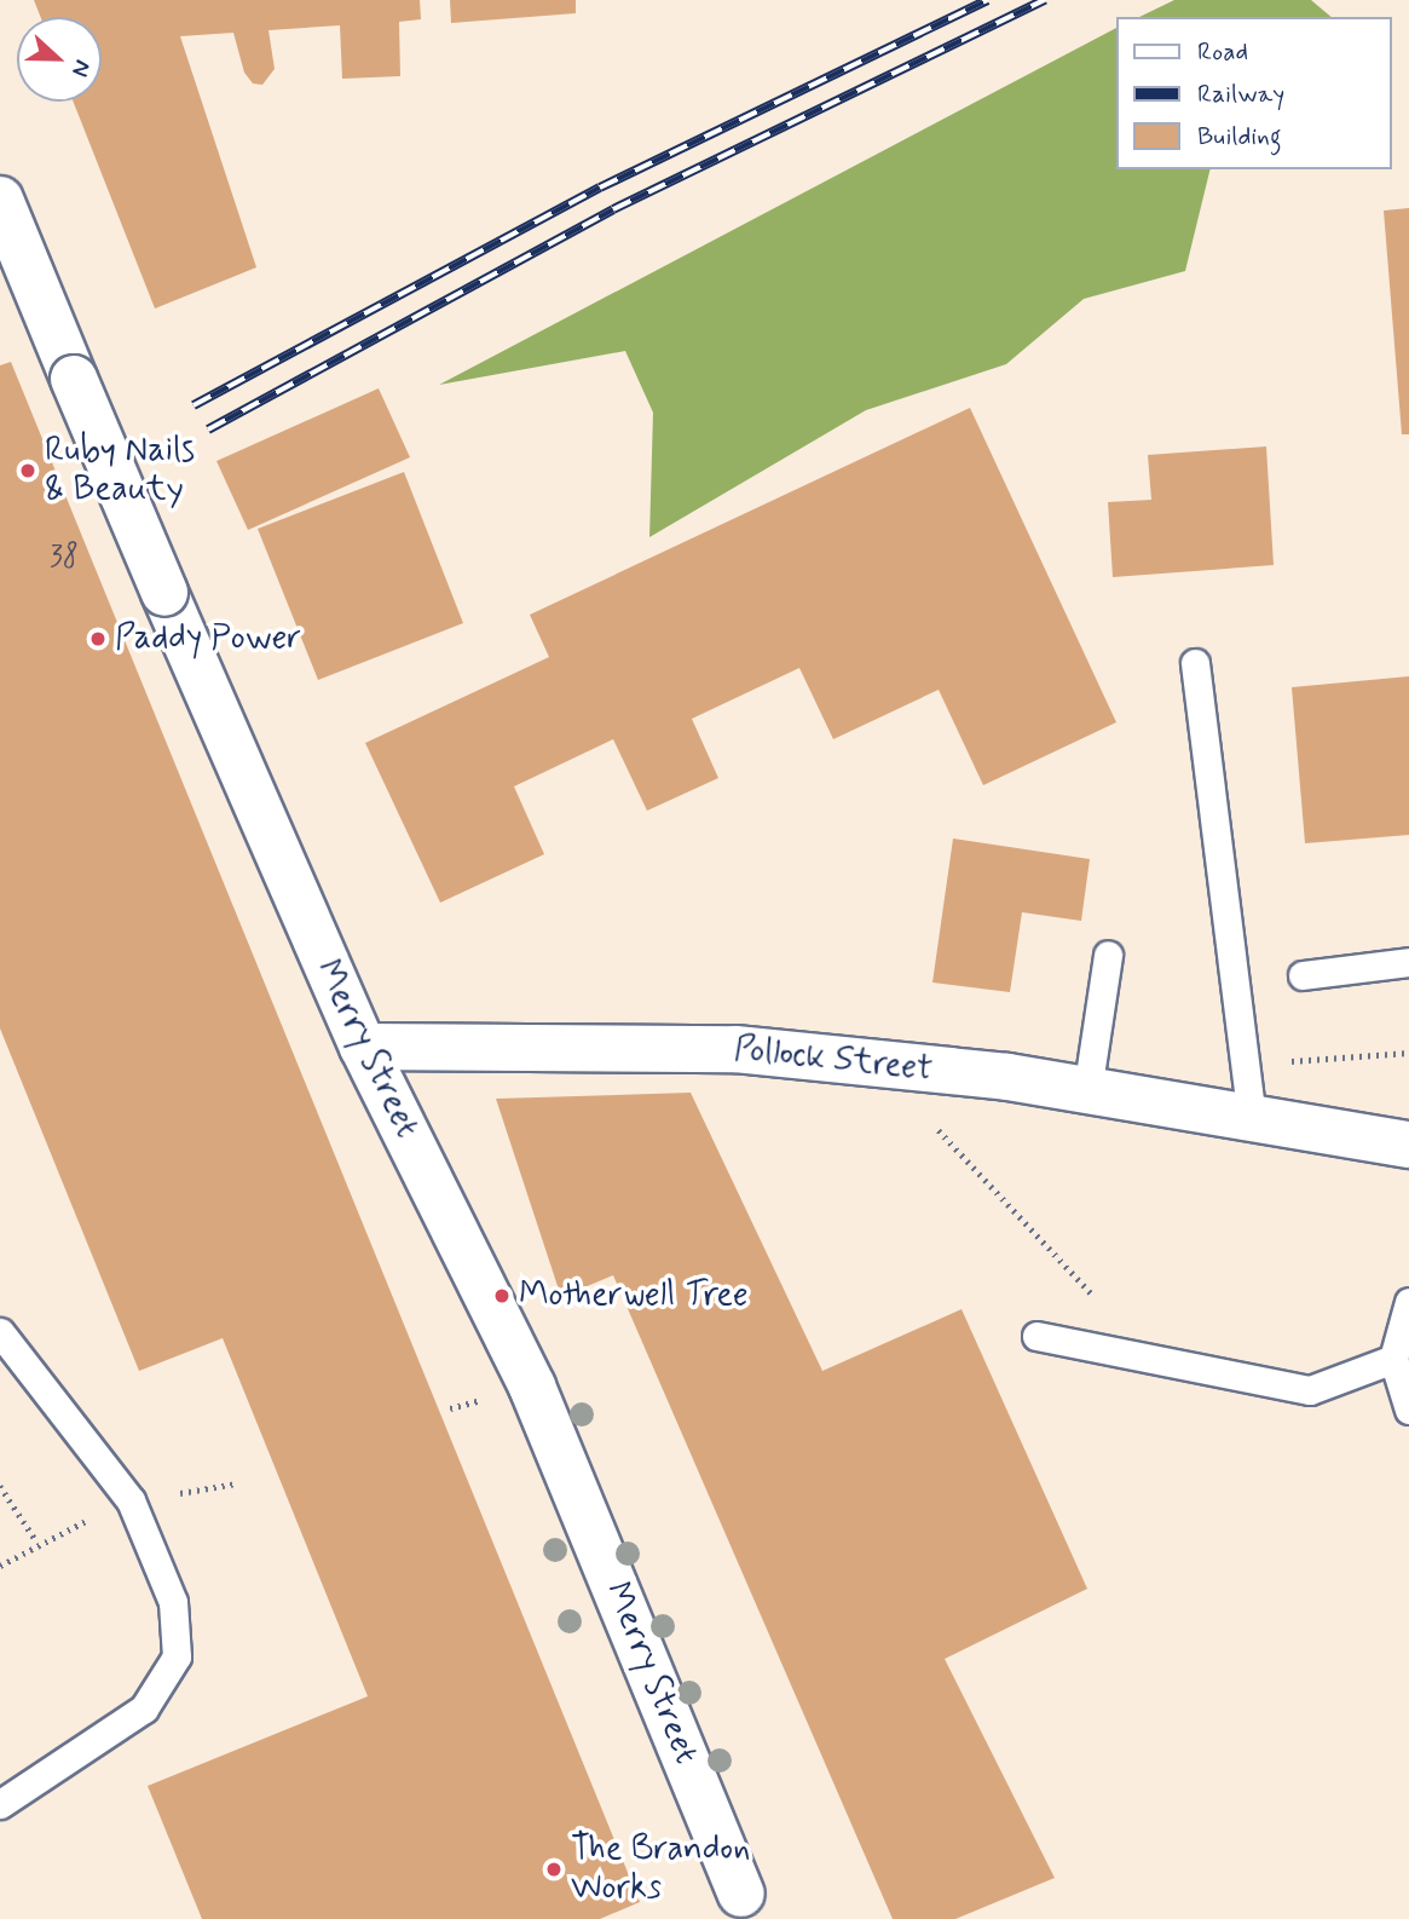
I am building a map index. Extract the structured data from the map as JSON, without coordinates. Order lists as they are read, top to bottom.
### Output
{
  "streets": {
    "street": ["Merry Street", "Pollock Street"]
  },
  "crossings": [
    ["Merry Street", "Pollock Street"]
  ],
  "places": [
    "Ruby Nails & Beauty",
    "Paddy Power",
    "Motherwell Tree",
    "The Brandon Works"
  ],
  "house_numbers": ["38"],
  "legend": ["Road", "Railway", "Building"],
  "north": "right"
}
